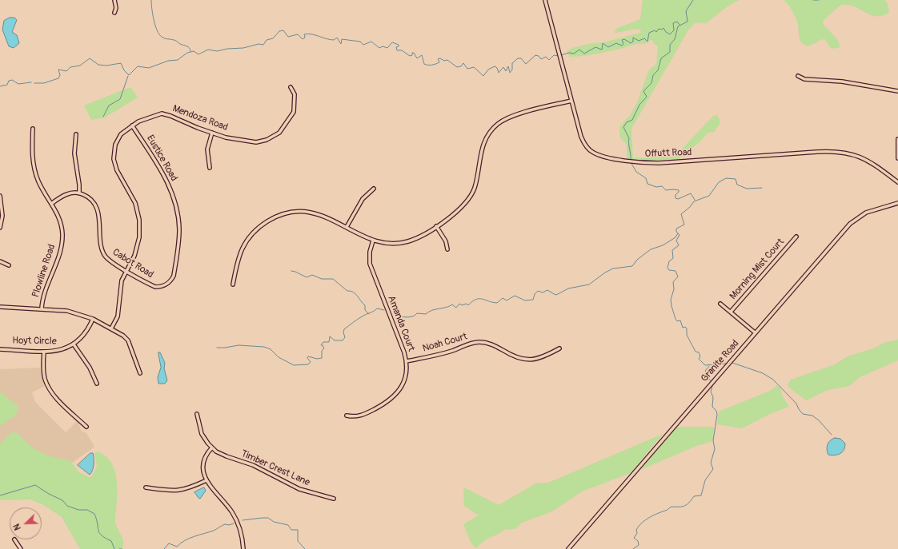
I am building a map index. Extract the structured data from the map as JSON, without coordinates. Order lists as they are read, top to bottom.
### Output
{
  "streets": {
    "street": [
      "Mendoza Road",
      "Offutt Road",
      "Eustice Road",
      "Cabot Road",
      "Morning Mist Court",
      "Plowline Road",
      "Amanda Court",
      "Hoyt Circle",
      "Noah Court",
      "Granite Road",
      "Timber Crest Lane"
    ]
  },
  "crossings": [
    ["Mendoza Road", "Eustice Road"],
    ["Mendoza Road", "Cabot Road"],
    ["Eustice Road", "Cabot Road"],
    ["Amanda Court", "Noah Court"]
  ],
  "north": "bottom left"
}
